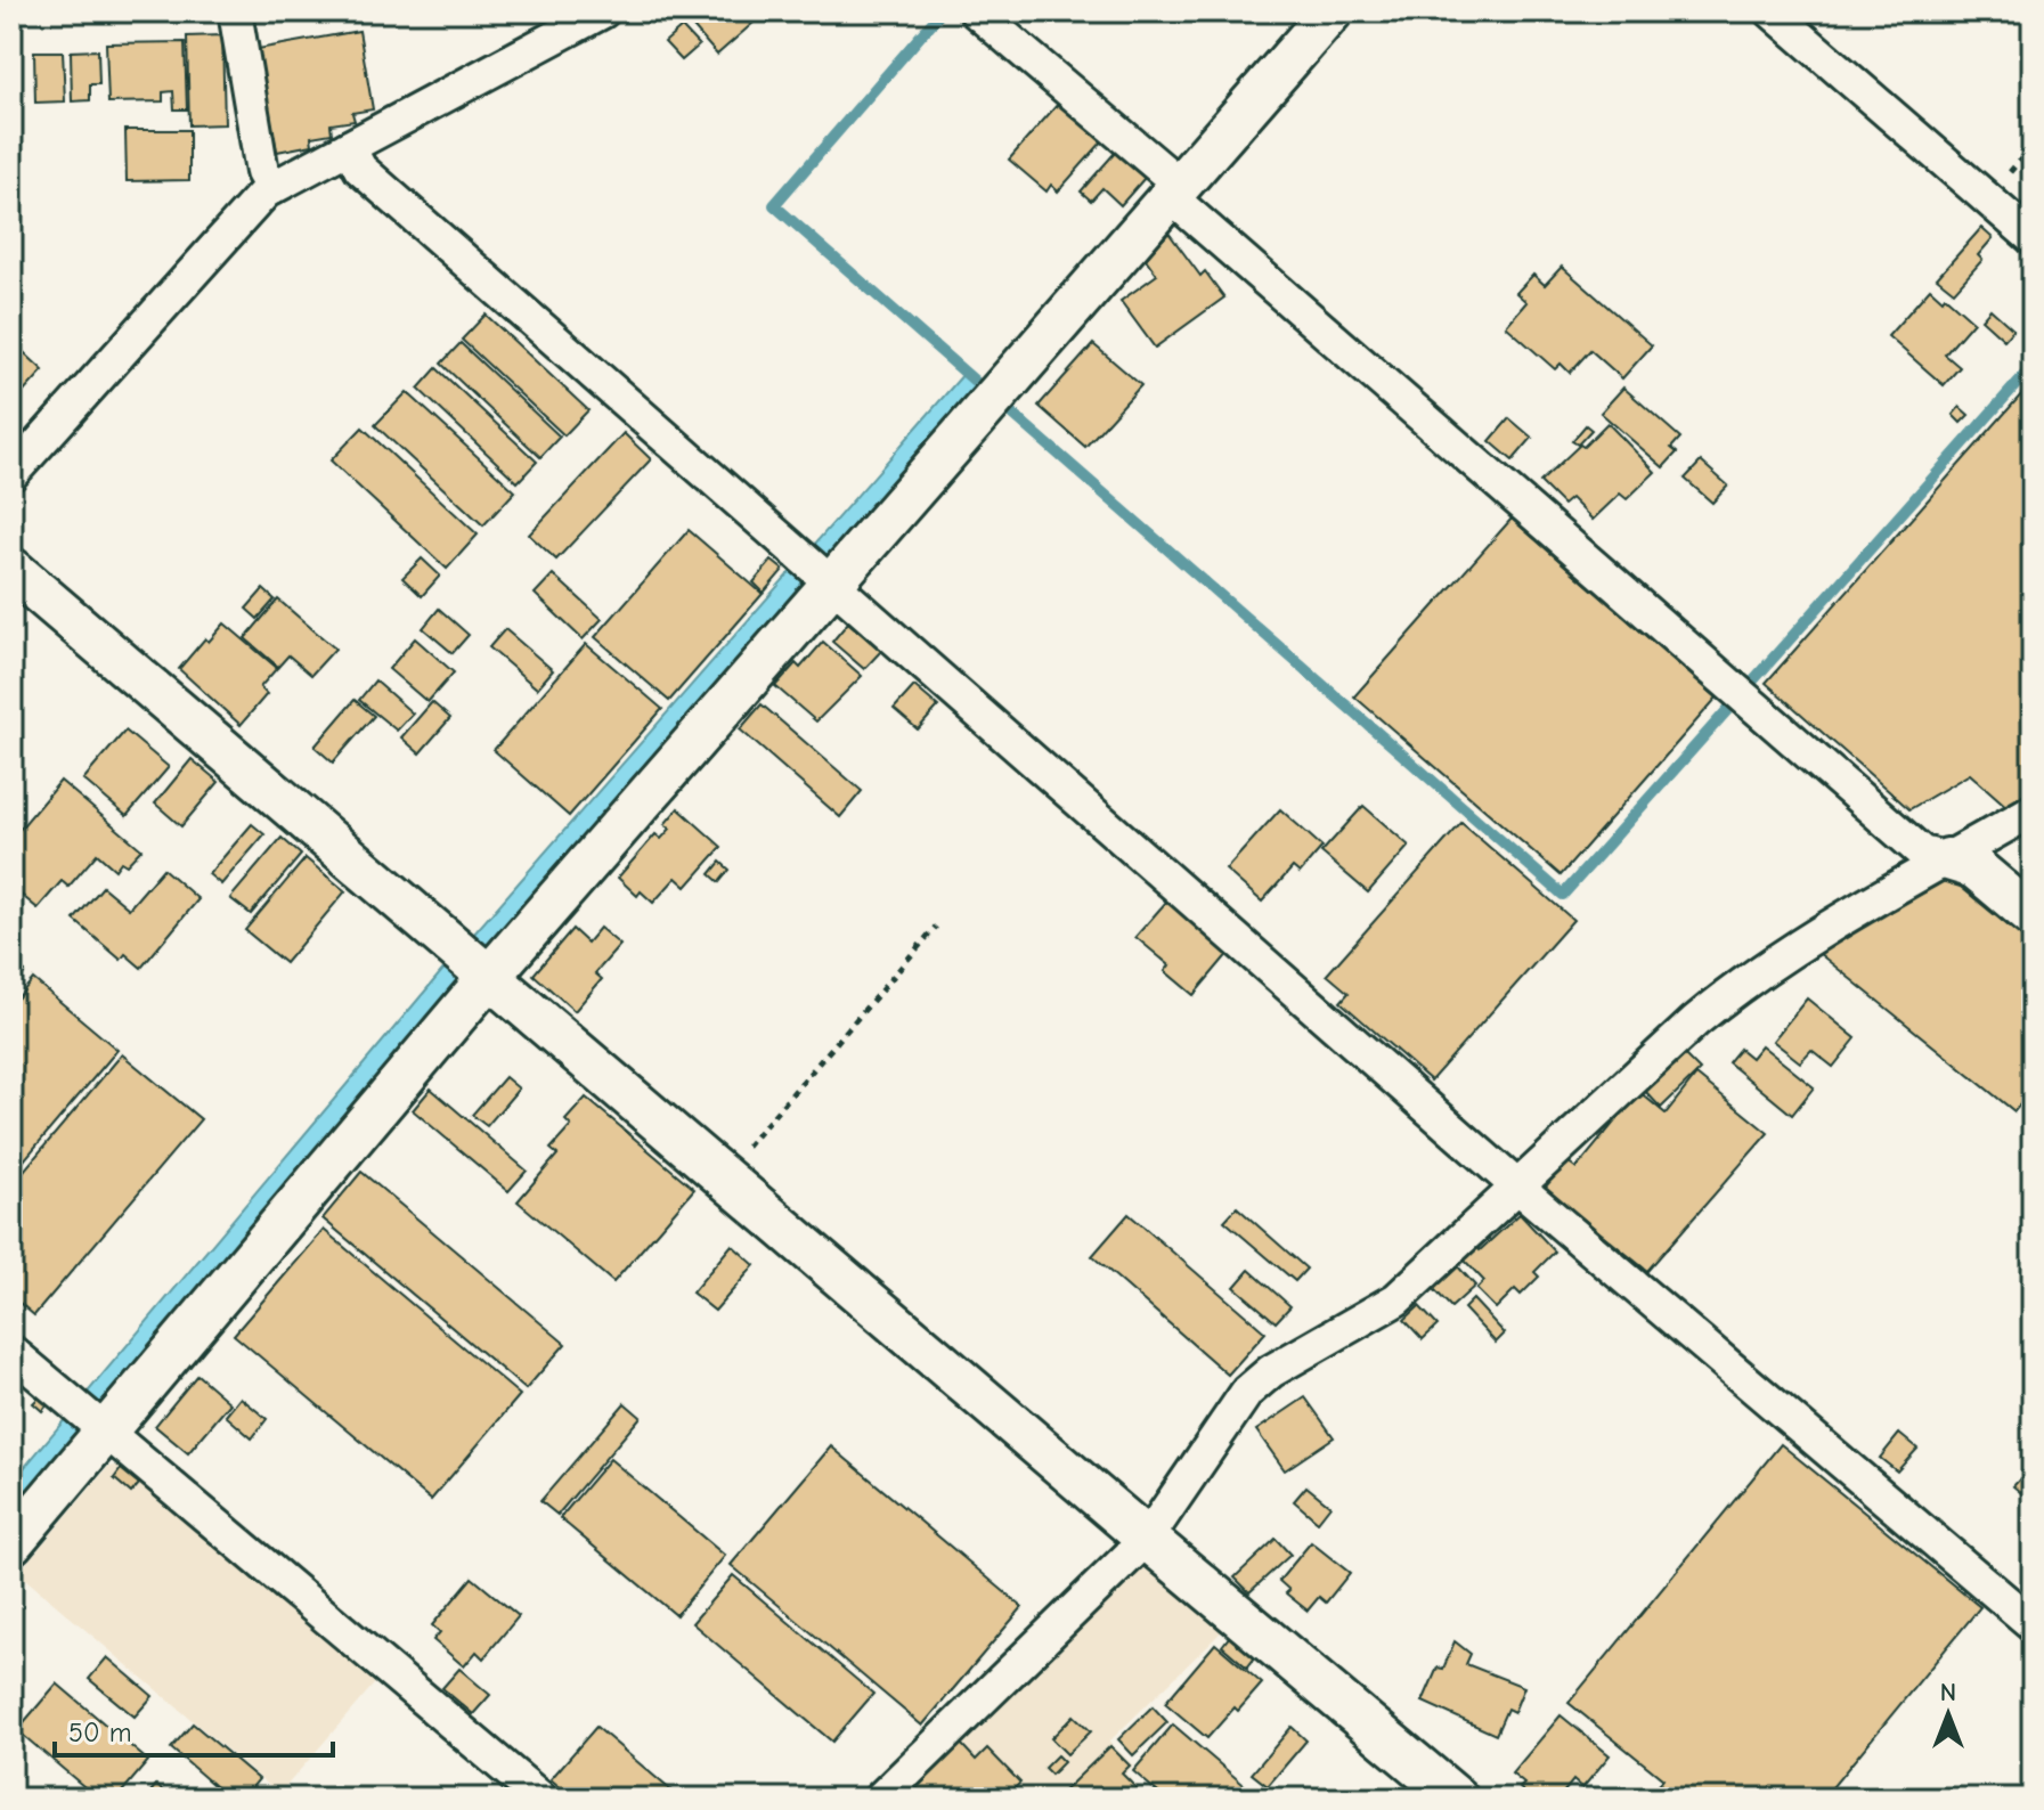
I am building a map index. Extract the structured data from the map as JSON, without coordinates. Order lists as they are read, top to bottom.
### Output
{
  "scale_bar": "50 m",
  "north": "top"
}
